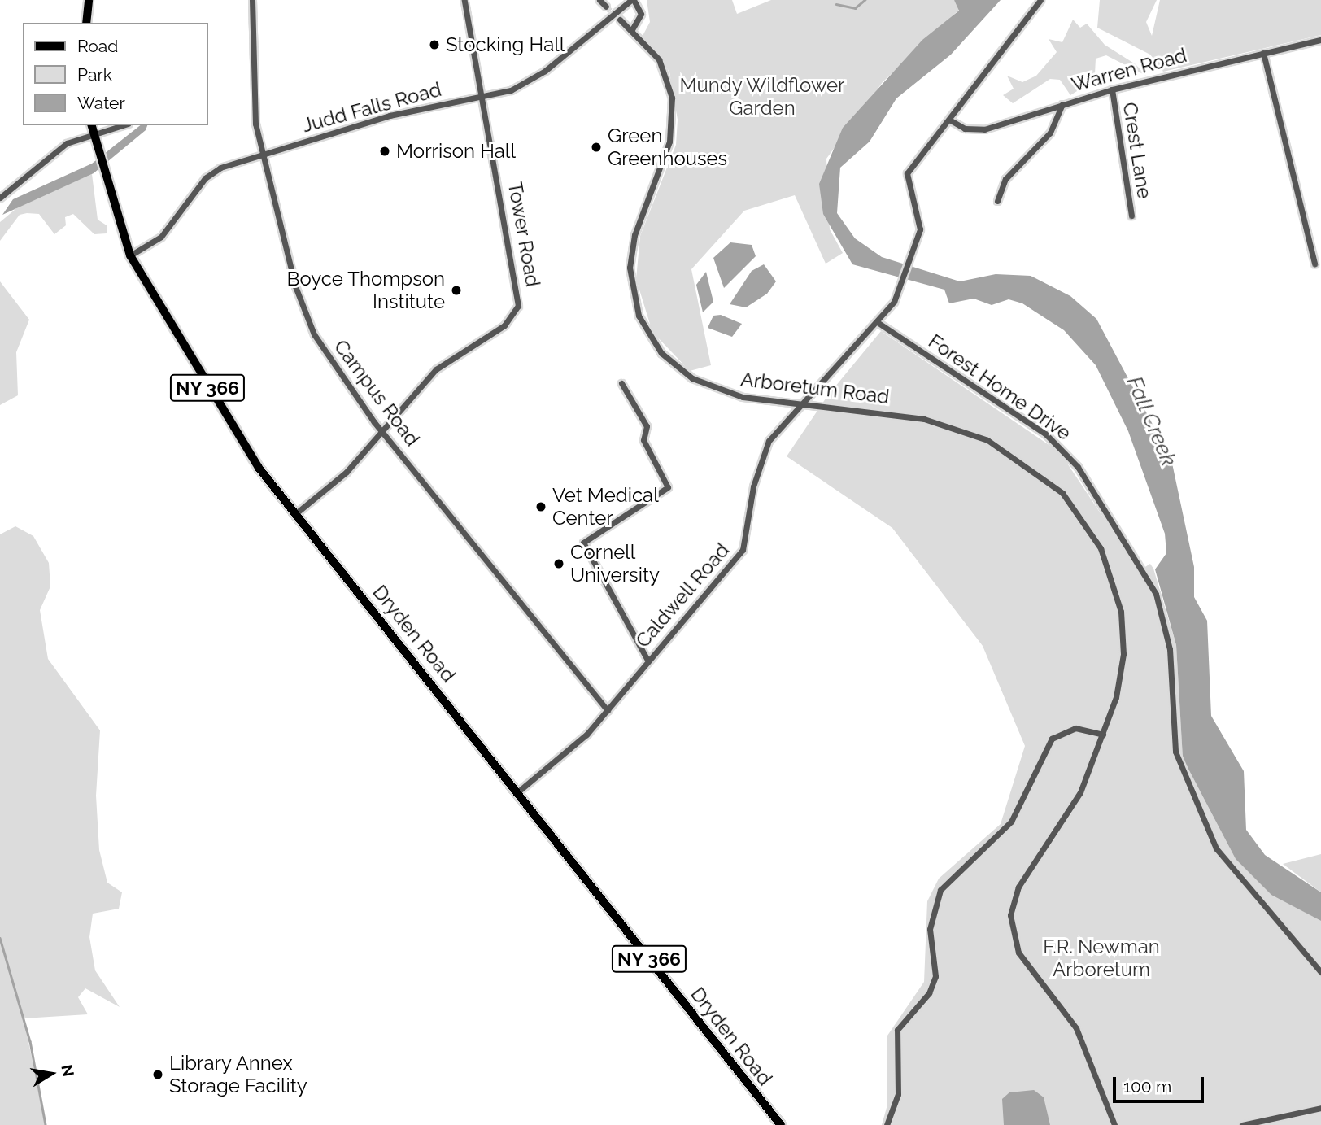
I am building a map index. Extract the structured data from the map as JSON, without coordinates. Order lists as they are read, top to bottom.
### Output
{
  "streets": {
    "main road": ["NY 366", "Dryden Road"],
    "street": [
      "Warren Road",
      "Judd Falls Road",
      "Crest Lane",
      "Tower Road",
      "Forest Home Drive",
      "Arboretum Road",
      "Campus Road",
      "Caldwell Road"
    ]
  },
  "crossings": [
    ["Warren Road", "Crest Lane"],
    ["Judd Falls Road", "Tower Road"],
    ["Judd Falls Road", "Campus Road"],
    ["Judd Falls Road", "Dryden Road"],
    ["Tower Road", "Campus Road"],
    ["Tower Road", "Dryden Road"],
    ["Forest Home Drive", "Caldwell Road"],
    ["Arboretum Road", "Caldwell Road"],
    ["Campus Road", "Caldwell Road"],
    ["Caldwell Road", "Dryden Road"]
  ],
  "water": ["Fall Creek"],
  "parks": ["Mundy Wildflower Garden", "F.R. Newman Arboretum"],
  "places": [
    "Stocking Hall",
    "Green Greenhouses",
    "Morrison Hall",
    "Boyce Thompson Institute",
    "Vet Medical Center",
    "Cornell University",
    "Library Annex Storage Facility"
  ],
  "legend": ["Road", "Park", "Water"],
  "scale_bar": "100 m",
  "north": "right"
}
